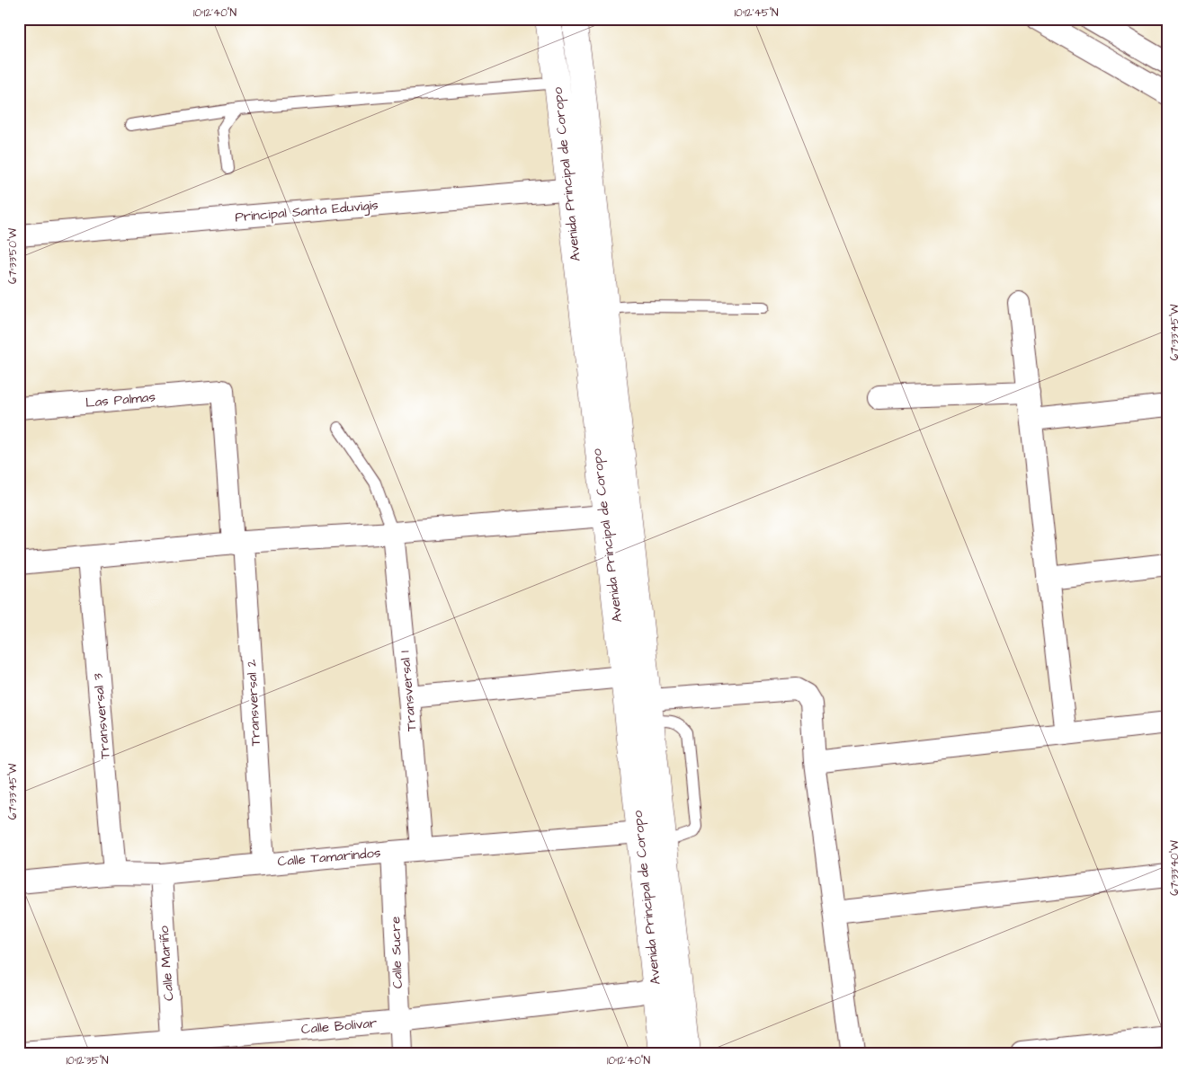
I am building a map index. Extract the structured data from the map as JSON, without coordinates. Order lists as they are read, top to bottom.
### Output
{
  "streets": {
    "main road": ["Avenida Principal de Coropo"],
    "street": [
      "Principal Santa Eduvigis",
      "Las Palmas",
      "Transversal 1",
      "Transversal 2",
      "Transversal 3",
      "Calle Tamarindos",
      "Calle Sucre",
      "Calle Mariño",
      "Calle Bolivar"
    ]
  },
  "crossings": [
    ["Avenida Principal de Coropo", "Principal Santa Eduvigis"],
    ["Avenida Principal de Coropo", "Calle Tamarindos"],
    ["Avenida Principal de Coropo", "Calle Bolivar"],
    ["Las Palmas", "Transversal 2"],
    ["Transversal 1", "Calle Tamarindos"],
    ["Transversal 2", "Calle Tamarindos"],
    ["Transversal 3", "Calle Tamarindos"],
    ["Calle Tamarindos", "Calle Sucre"],
    ["Calle Tamarindos", "Calle Mariño"],
    ["Calle Sucre", "Calle Bolivar"],
    ["Calle Mariño", "Calle Bolivar"]
  ],
  "coordinates": [
    "10°12'40\"N",
    "10°12'45\"N",
    "67°33'50\"W",
    "67°33'45\"W",
    "67°33'40\"W",
    "10°12'35\"N"
  ]
}
